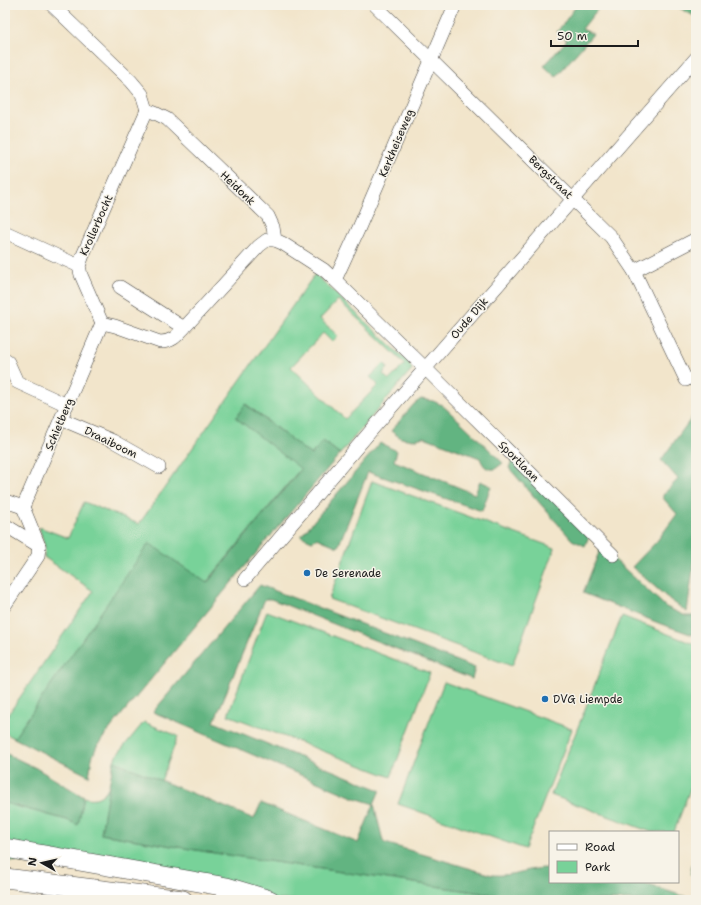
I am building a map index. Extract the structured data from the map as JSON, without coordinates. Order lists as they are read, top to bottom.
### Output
{
  "streets": {
    "street": [
      "Kerkheiseweg",
      "Bergstraat",
      "Heidonk",
      "Krollerbocht",
      "Oude Dijk",
      "Schietberg",
      "Draaiboom",
      "Sportlaan"
    ]
  },
  "crossings": [
    ["Kerkheiseweg", "Bergstraat"],
    ["Bergstraat", "Oude Dijk"],
    ["Heidonk", "Krollerbocht"],
    ["Krollerbocht", "Schietberg"],
    ["Oude Dijk", "Sportlaan"],
    ["Schietberg", "Draaiboom"]
  ],
  "places": ["De Serenade", "DVG Liempde"],
  "legend": ["Road", "Park"],
  "scale_bar": "50 m",
  "north": "left"
}
